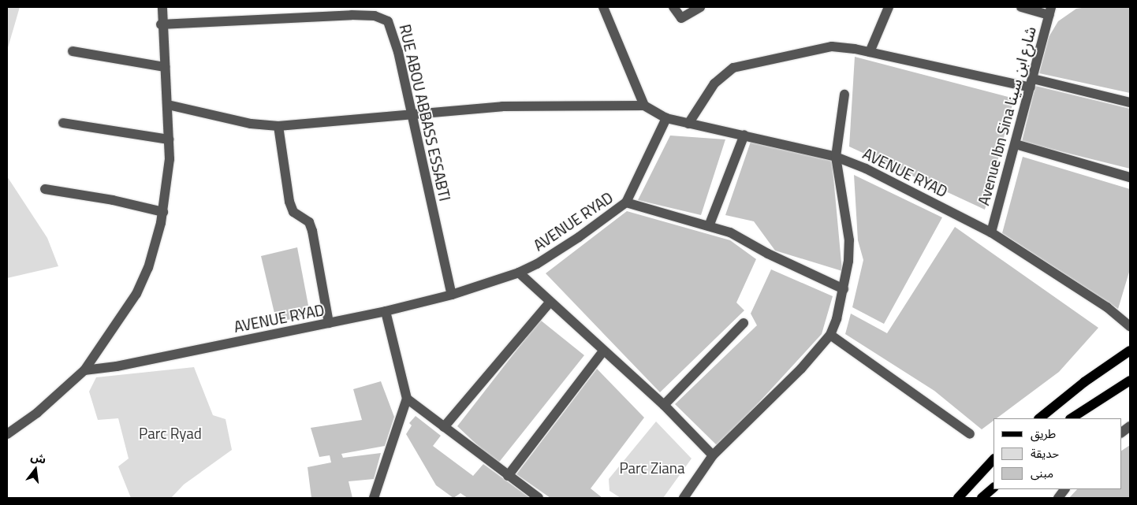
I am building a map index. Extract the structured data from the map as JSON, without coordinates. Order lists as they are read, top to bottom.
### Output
{
  "streets": {
    "street": ["RUE ABOU ABBASS ESSABTI", "Avenue Ibn Sina شارع ابن سينا", "AVENUE RYAD"]
  },
  "crossings": [
    ["RUE ABOU ABBASS ESSABTI", "AVENUE RYAD"],
    ["Avenue Ibn Sina شارع ابن سينا", "AVENUE RYAD"]
  ],
  "parks": ["Parc Ryad", "Parc Ziana"],
  "legend": ["طريق", "حديقة", "مبنى"],
  "north": "top"
}
